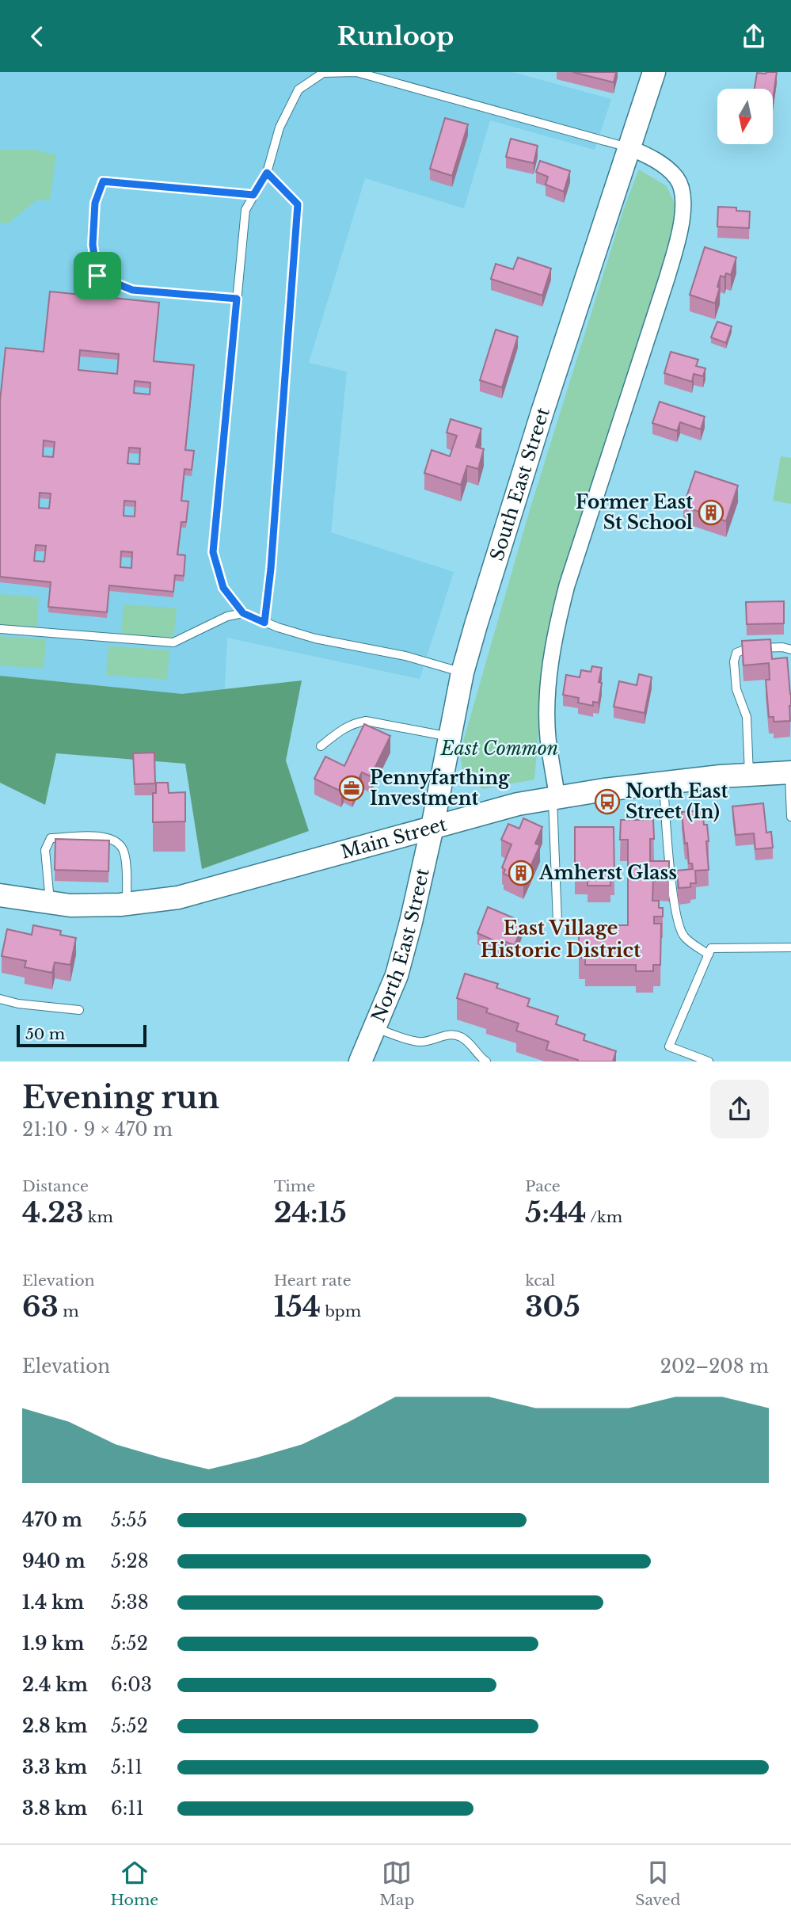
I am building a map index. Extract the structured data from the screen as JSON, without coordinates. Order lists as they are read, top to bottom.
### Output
{
  "streets": {
    "main road": ["South East Street", "Main Street", "North East Street"]
  },
  "crossings": [
    ["South East Street", "Main Street"],
    ["South East Street", "North East Street"],
    ["Main Street", "North East Street"]
  ],
  "districts": ["East Village Historic District"],
  "parks": ["East Common"],
  "places": {
    "building": ["Former East St School", "Amherst Glass"],
    "office": ["Pennyfarthing Investment"],
    "bus stop": ["North East Street (In)"]
  },
  "scale_bar": "50 m",
  "north": "bottom",
  "page": {
    "header": "Runloop",
    "scale": "50 m",
    "heading": ["Evening run", "21:10 · 9 × 470 m"],
    "stats": [
      ["Distance", "4.23 km"],
      ["Time", "24:15"],
      ["Pace", "5:44 /km"],
      ["Elevation", "63 m"],
      ["Heart rate", "154 bpm"],
      ["kcal", "305"]
    ],
    "chart": ["Elevation", "202–208 m"],
    "list": [
      {
        "name": "470 m",
        "note": "5:55"
      },
      {
        "name": "940 m",
        "note": "5:28"
      },
      {
        "name": "1.4 km",
        "note": "5:38"
      },
      {
        "name": "1.9 km",
        "note": "5:52"
      },
      {
        "name": "2.4 km",
        "note": "6:03"
      },
      {
        "name": "2.8 km",
        "note": "5:52"
      },
      {
        "name": "3.3 km",
        "note": "5:11"
      },
      {
        "name": "3.8 km",
        "note": "6:11"
      }
    ],
    "tabs": ["Home", "Map", "Saved"]
  }
}
